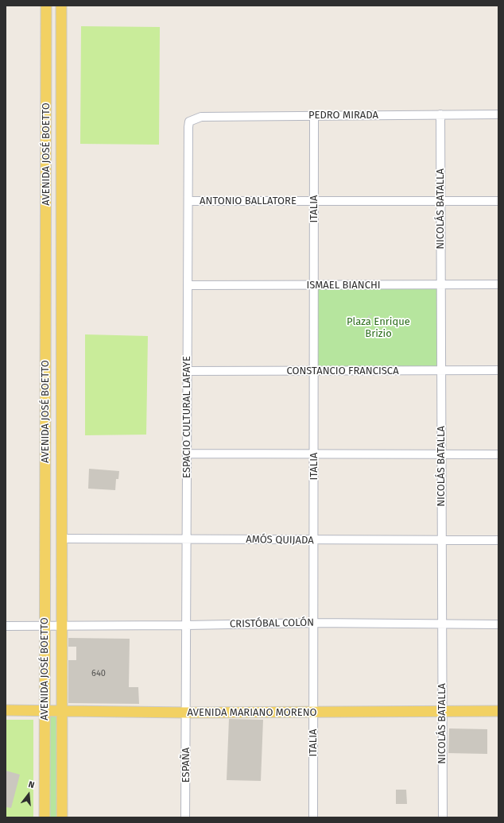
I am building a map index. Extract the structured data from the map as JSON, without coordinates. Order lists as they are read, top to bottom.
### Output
{
  "streets": {
    "main road": ["AVENIDA JOSÉ BOETTO", "AVENIDA MARIANO MORENO"],
    "street": [
      "PEDRO MIRADA",
      "ANTONIO BALLATORE",
      "ITALIA",
      "NICOLÁS BATALLA",
      "ISMAEL BIANCHI",
      "CONSTANCIO FRANCISCA",
      "ESPACIO CULTURAL LAFAYE",
      "AMÓS QUIJADA",
      "CRISTÓBAL COLÓN",
      "ESPAÑA"
    ]
  },
  "crossings": [
    ["PEDRO MIRADA", "ITALIA"],
    ["PEDRO MIRADA", "NICOLÁS BATALLA"],
    ["PEDRO MIRADA", "ESPACIO CULTURAL LAFAYE"],
    ["AVENIDA JOSÉ BOETTO", "AMÓS QUIJADA"],
    ["AVENIDA JOSÉ BOETTO", "CRISTÓBAL COLÓN"],
    ["AVENIDA JOSÉ BOETTO", "AVENIDA MARIANO MORENO"],
    ["ANTONIO BALLATORE", "ITALIA"],
    ["ANTONIO BALLATORE", "NICOLÁS BATALLA"],
    ["ANTONIO BALLATORE", "ESPACIO CULTURAL LAFAYE"],
    ["ITALIA", "ISMAEL BIANCHI"],
    ["ITALIA", "CONSTANCIO FRANCISCA"],
    ["ITALIA", "AMÓS QUIJADA"],
    ["ITALIA", "CRISTÓBAL COLÓN"],
    ["ITALIA", "AVENIDA MARIANO MORENO"],
    ["NICOLÁS BATALLA", "ISMAEL BIANCHI"],
    ["NICOLÁS BATALLA", "CONSTANCIO FRANCISCA"],
    ["NICOLÁS BATALLA", "AMÓS QUIJADA"],
    ["NICOLÁS BATALLA", "CRISTÓBAL COLÓN"],
    ["NICOLÁS BATALLA", "AVENIDA MARIANO MORENO"],
    ["ISMAEL BIANCHI", "ESPACIO CULTURAL LAFAYE"],
    ["CONSTANCIO FRANCISCA", "ESPACIO CULTURAL LAFAYE"],
    ["ESPACIO CULTURAL LAFAYE", "AMÓS QUIJADA"],
    ["ESPACIO CULTURAL LAFAYE", "CRISTÓBAL COLÓN"],
    ["ESPACIO CULTURAL LAFAYE", "AVENIDA MARIANO MORENO"],
    ["ESPACIO CULTURAL LAFAYE", "ESPAÑA"],
    ["AVENIDA MARIANO MORENO", "ESPAÑA"]
  ],
  "parks": ["Plaza Enrique Brizio"],
  "house_numbers": ["640"],
  "north": "top"
}
